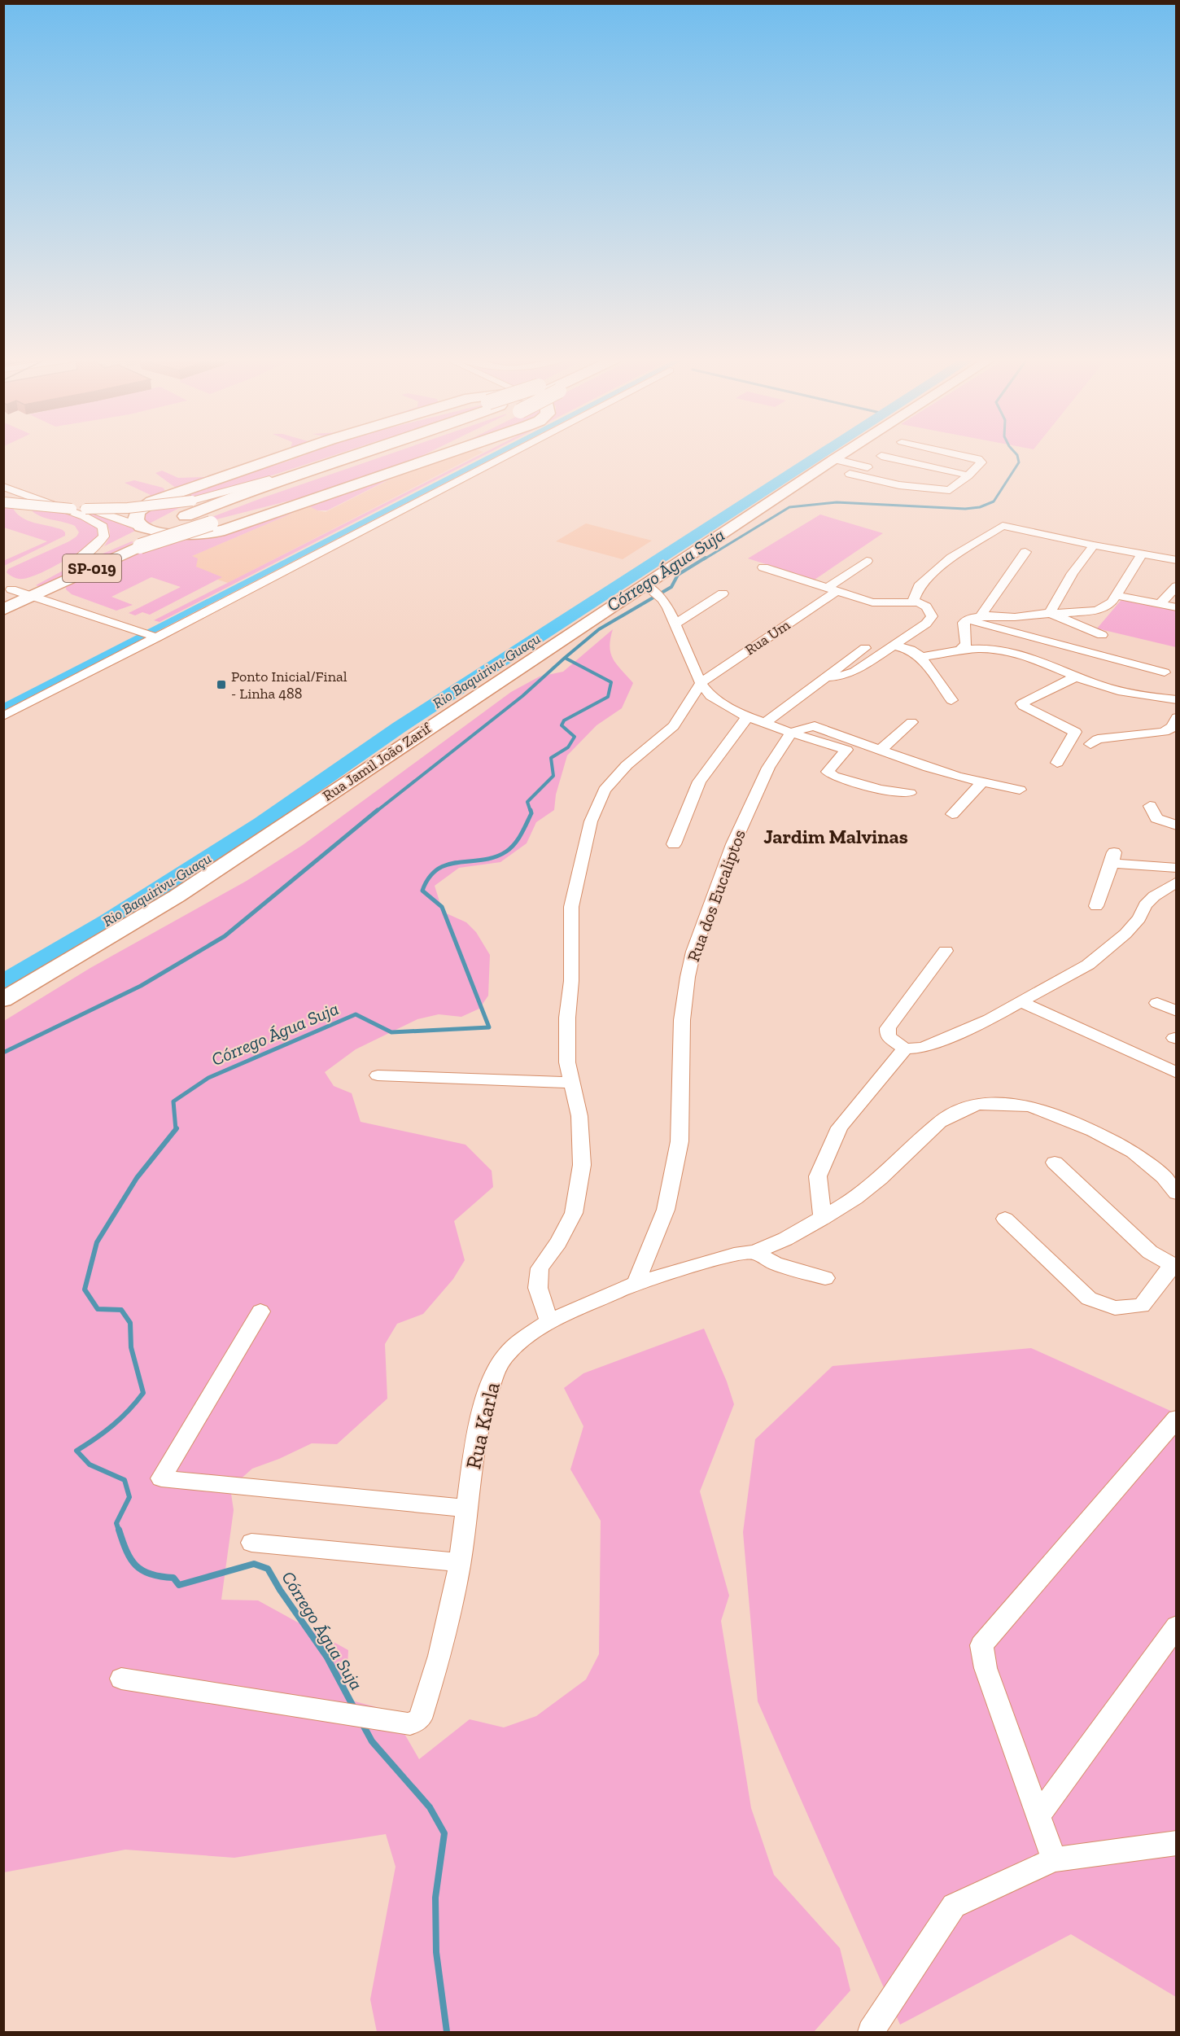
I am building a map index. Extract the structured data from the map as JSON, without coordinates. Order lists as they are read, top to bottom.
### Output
{
  "streets": {
    "main road": ["SP-019", "Rua Jamil João Zarif"],
    "street": ["Rua Um", "Rua dos Eucaliptos", "Rua Karla"]
  },
  "crossings": [
    ["Rua dos Eucaliptos", "Rua Karla"]
  ],
  "districts": ["Jardim Malvinas"],
  "water": ["Córrego Água Suja", "Rio Baquirivu-Guaçu"],
  "places": {
    "transit": ["Ponto Inicial/Final - Linha 488"]
  }
}
